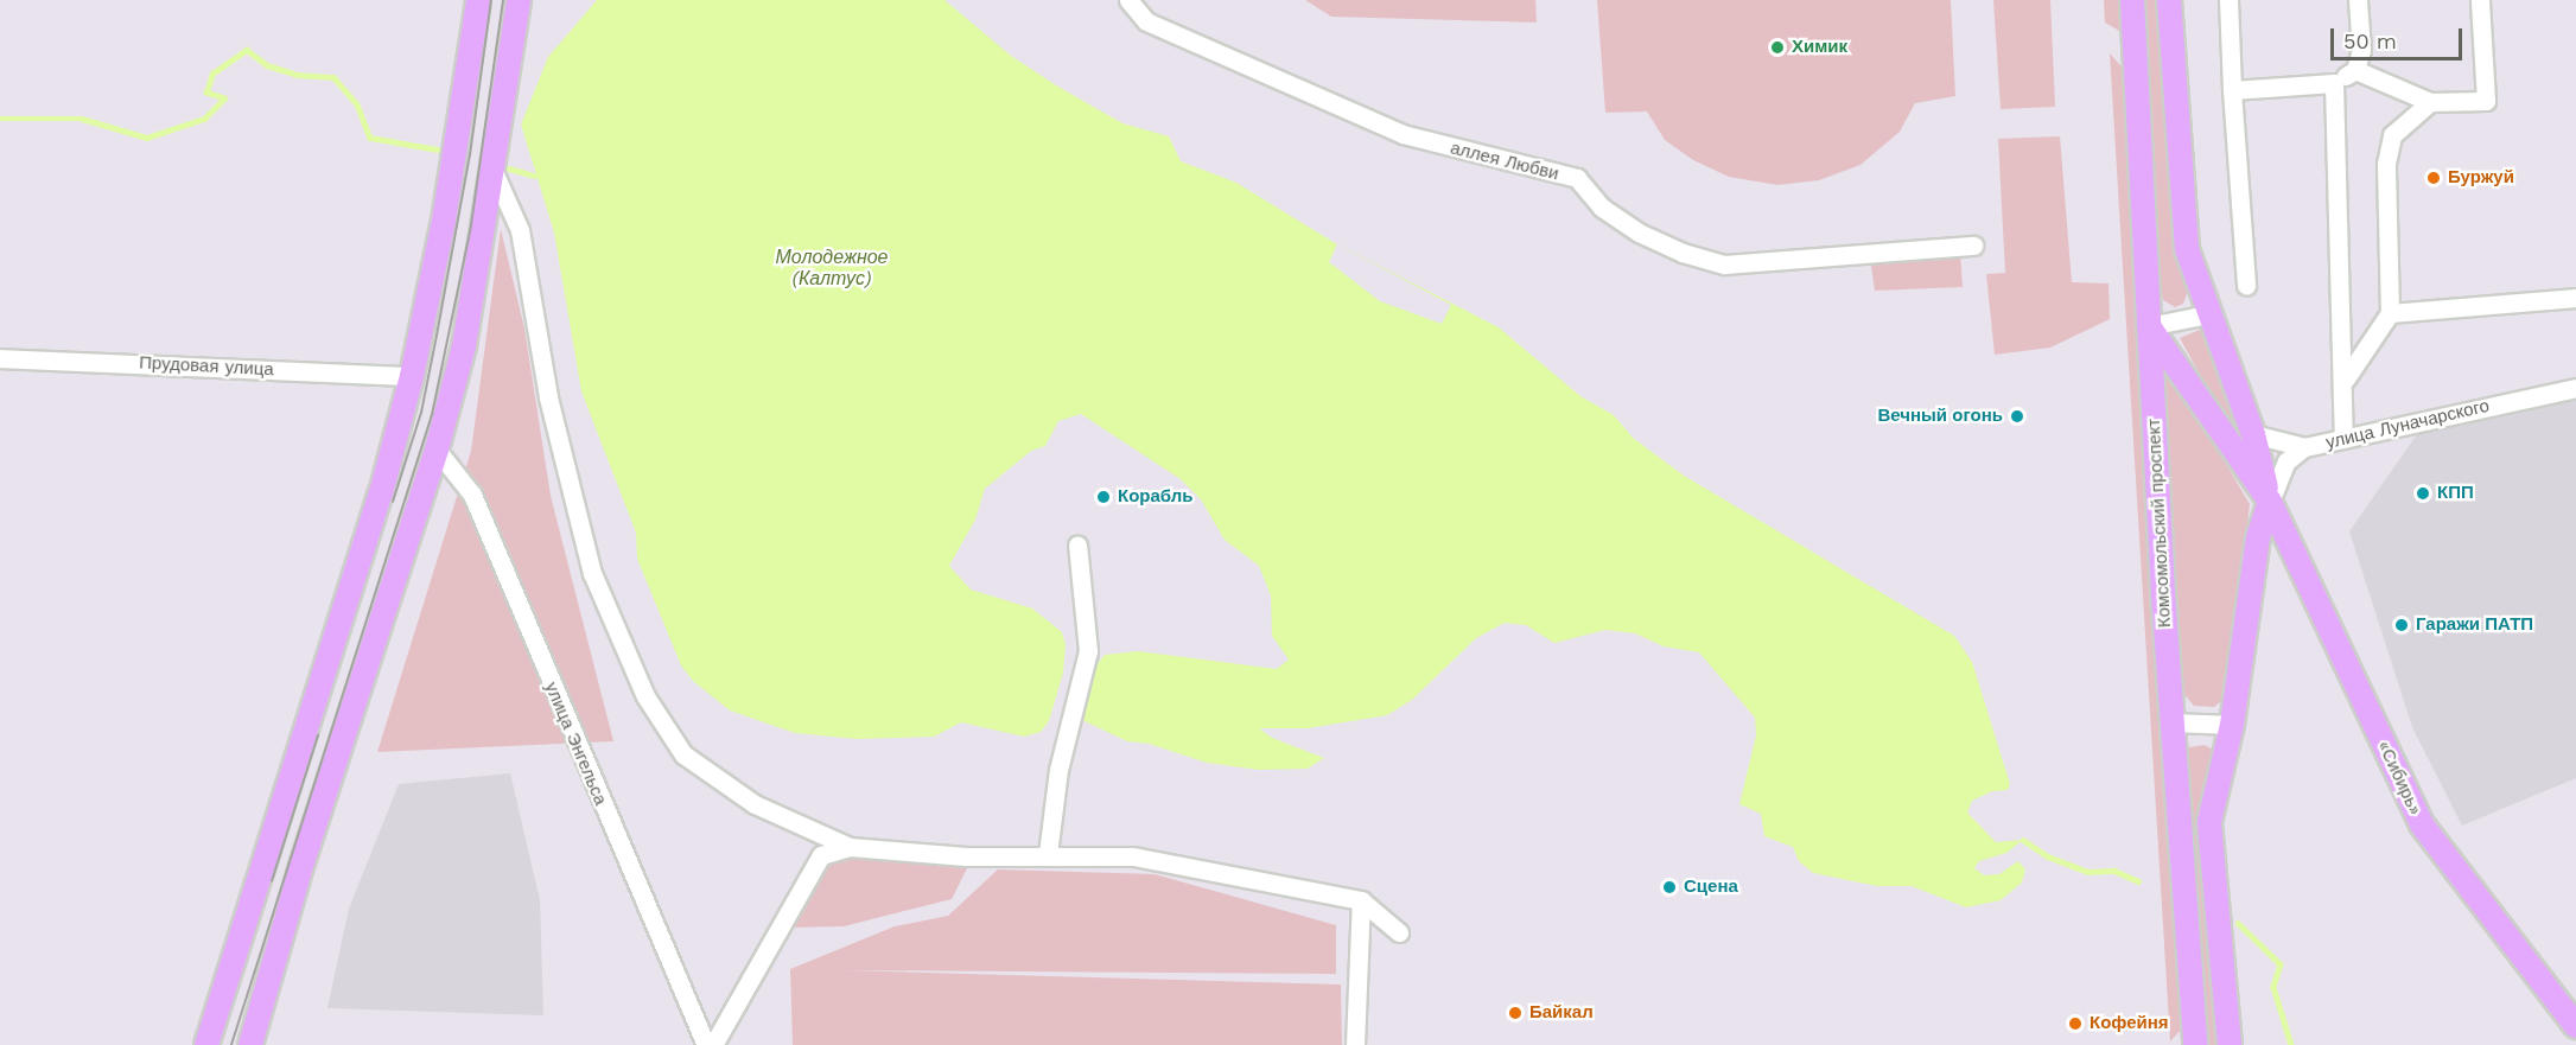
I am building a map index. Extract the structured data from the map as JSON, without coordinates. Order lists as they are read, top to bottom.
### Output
{
  "streets": {
    "main road": ["Комсомольский проспект", "«Сибирь»"],
    "street": [
      "аллея Любви",
      "Прудовая улица",
      "улица Луначарского",
      "улица Энгельса"
    ]
  },
  "crossings": [
    ["улица Луначарского", "«Сибирь»"],
    ["Комсомольский проспект", "«Сибирь»"]
  ],
  "water": ["Молодежное (Калтус)"],
  "places": [
    "Химик",
    "Буржуй",
    "Вечный огонь",
    "КПП",
    "Корабль",
    "Гаражи ПАТП",
    "Сцена",
    "Байкал",
    "Кофейня"
  ],
  "scale_bar": "50 m"
}
